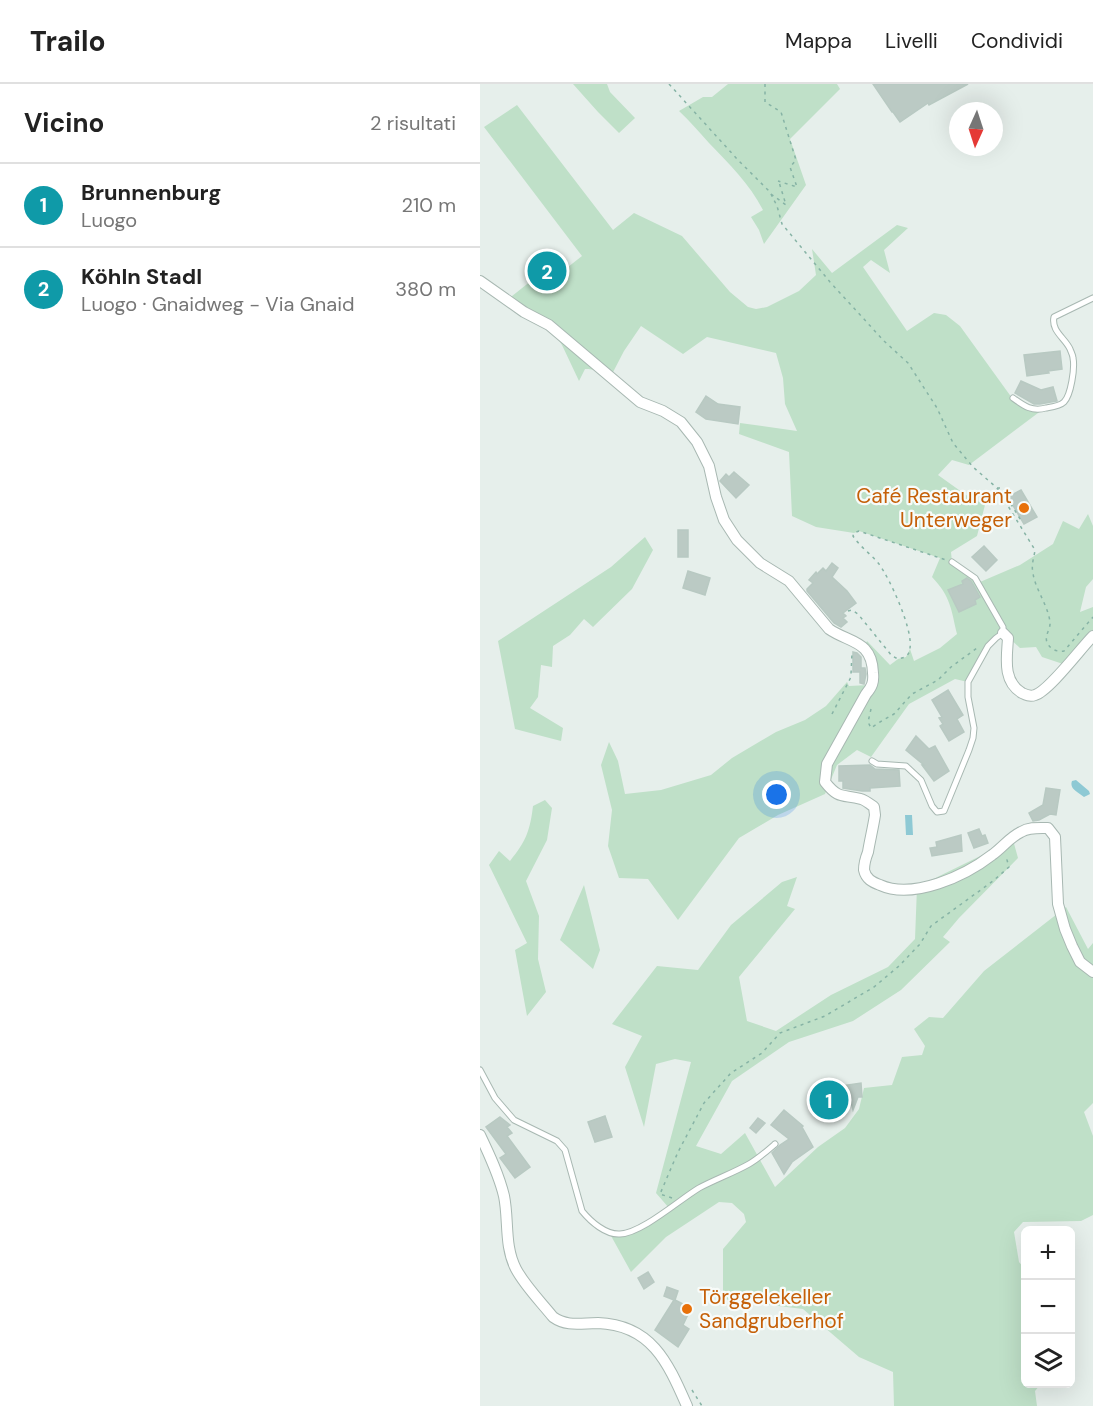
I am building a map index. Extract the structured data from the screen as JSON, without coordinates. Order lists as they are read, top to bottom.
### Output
{
  "places": ["Café Restaurant Unterweger", "Törggelekeller Sandgruberhof"],
  "north": "bottom",
  "page": {
    "header": "Trailo",
    "nav": ["Mappa", "Livelli", "Condividi"],
    "heading": ["Vicino", "2 risultati"],
    "list": [
      {
        "mark": "1",
        "name": "Brunnenburg",
        "note": "Luogo",
        "value": "210 m"
      },
      {
        "mark": "2",
        "name": "Köhln Stadl",
        "note": "Luogo · Gnaidweg - Via Gnaid",
        "value": "380 m"
      }
    ],
    "pins": ["2", "1"],
    "map_buttons": ["+", "−"]
  }
}
